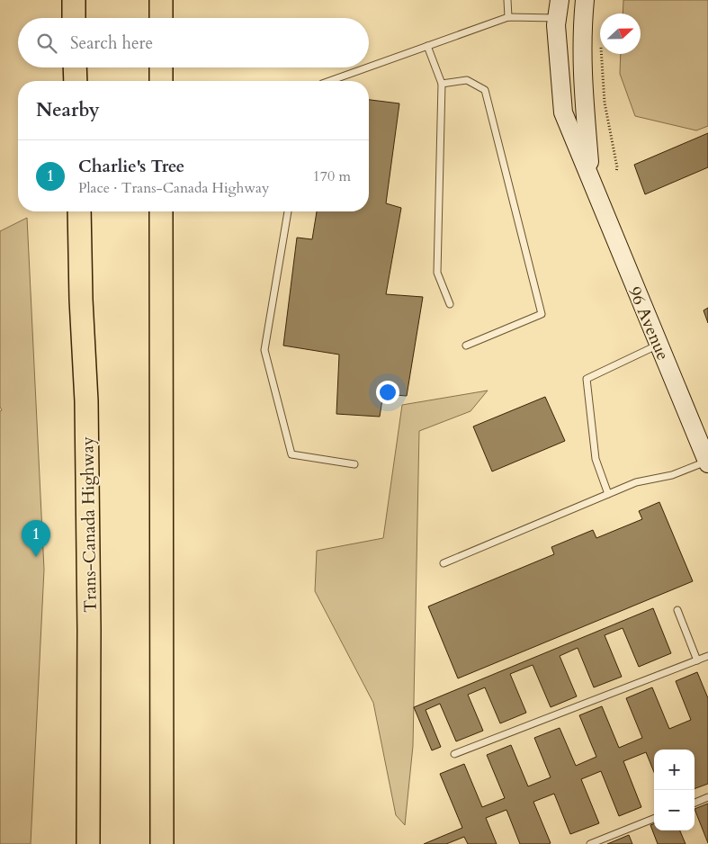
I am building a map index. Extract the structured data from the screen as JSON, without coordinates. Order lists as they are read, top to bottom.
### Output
{
  "streets": {
    "highway": ["Trans-Canada Highway"],
    "main road": ["96 Avenue"]
  },
  "north": "right",
  "page": {
    "search": "Search here",
    "heading": "Nearby",
    "list": [
      {
        "mark": "1",
        "name": "Charlie's Tree",
        "note": "Place · Trans-Canada Highway",
        "value": "170 m"
      }
    ],
    "pins": "1",
    "map_buttons": ["+", "−"]
  }
}
